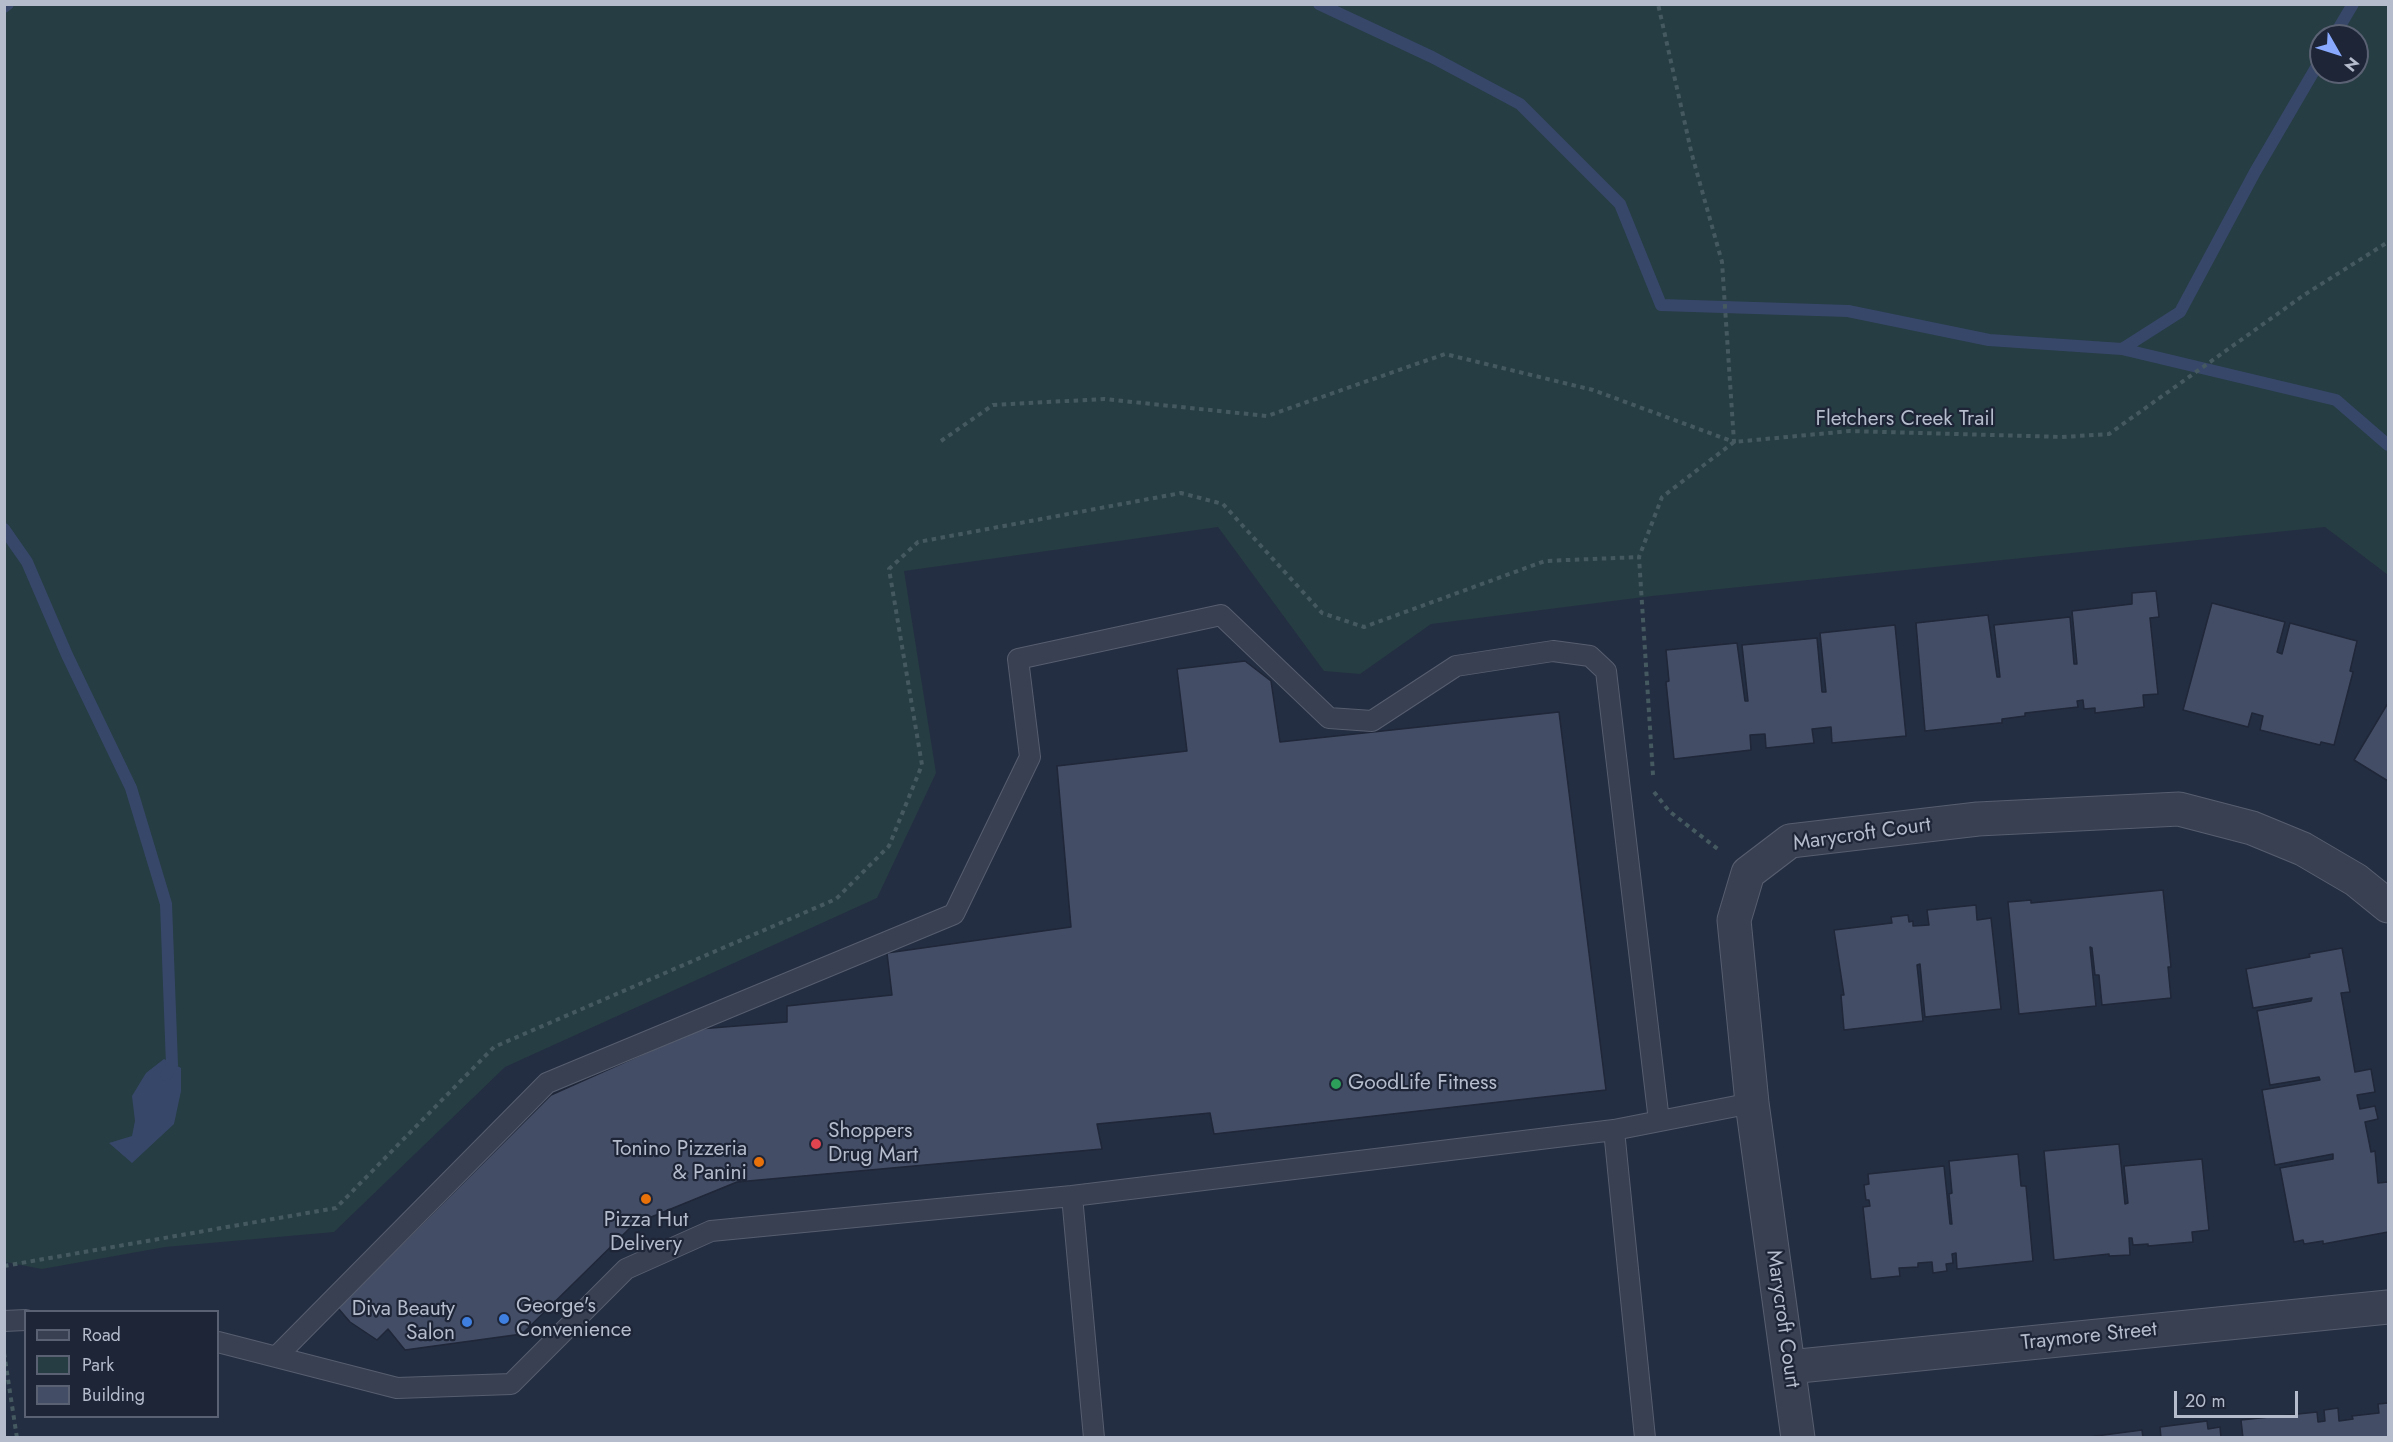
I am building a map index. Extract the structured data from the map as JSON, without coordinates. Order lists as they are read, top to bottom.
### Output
{
  "streets": {
    "street": ["Marycroft Court", "Traymore Street"],
    "path": ["Fletchers Creek Trail"]
  },
  "crossings": [
    ["Marycroft Court", "Traymore Street"]
  ],
  "places": [
    "GoodLife Fitness",
    "Shoppers Drug Mart",
    "Tonino Pizzeria & Panini",
    "Pizza Hut Delivery",
    "George's Convenience",
    "Diva Beauty Salon"
  ],
  "legend": ["Road", "Park", "Building"],
  "scale_bar": "20 m",
  "north": "bottom right"
}
